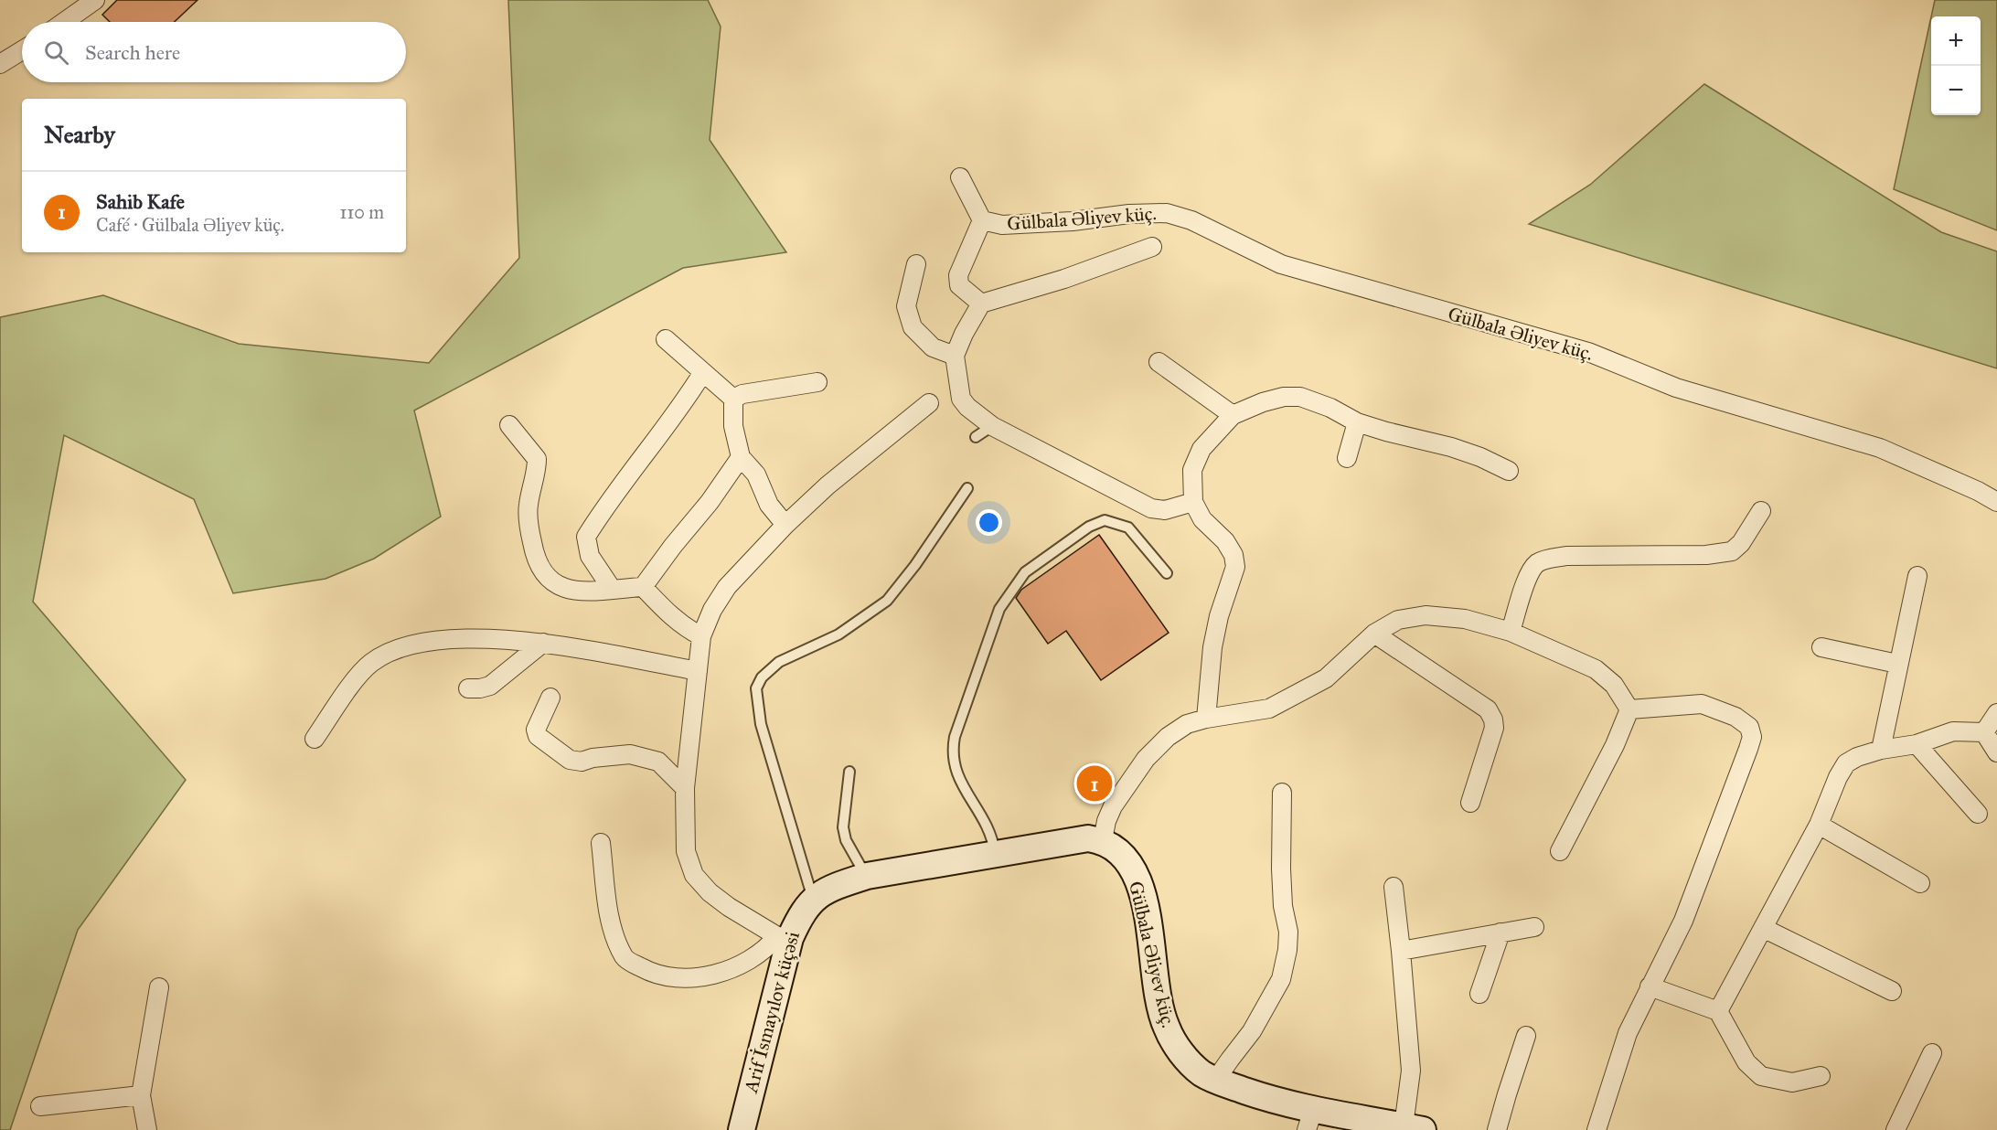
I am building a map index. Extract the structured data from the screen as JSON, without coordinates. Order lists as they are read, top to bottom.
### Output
{
  "streets": {
    "street": ["Gülbala Əliyev küç.", "Arif İsmayılov küçəsi"]
  },
  "page": {
    "map_buttons": ["+", "−"],
    "search": "Search here",
    "heading": "Nearby",
    "list": [
      {
        "mark": "1",
        "name": "Sahib Kafe",
        "note": "Café · Gülbala Əliyev küç.",
        "value": "110 m"
      }
    ],
    "pins": "1"
  }
}
